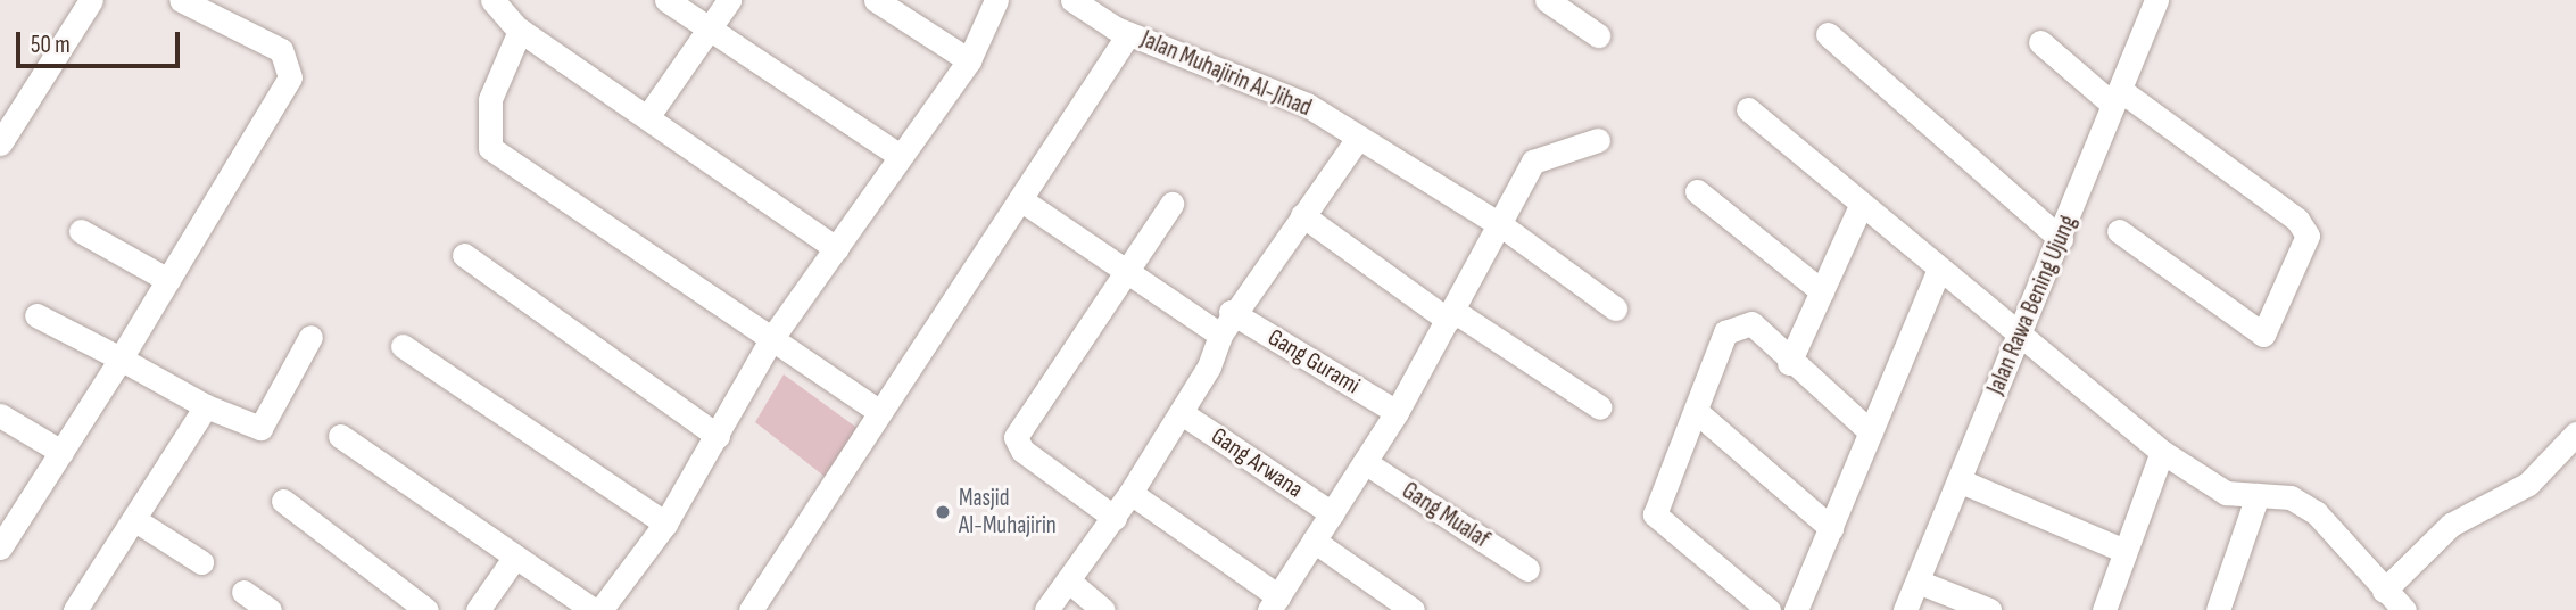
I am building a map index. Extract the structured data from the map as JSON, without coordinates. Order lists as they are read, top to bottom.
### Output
{
  "streets": {
    "street": [
      "Jalan Muhajirin Al-Jihad",
      "Jalan Rawa Bening Ujung",
      "Gang Gurami",
      "Gang Arwana",
      "Gang Mualaf"
    ]
  },
  "places": ["Masjid Al-Muhajirin"],
  "scale_bar": "50 m"
}
